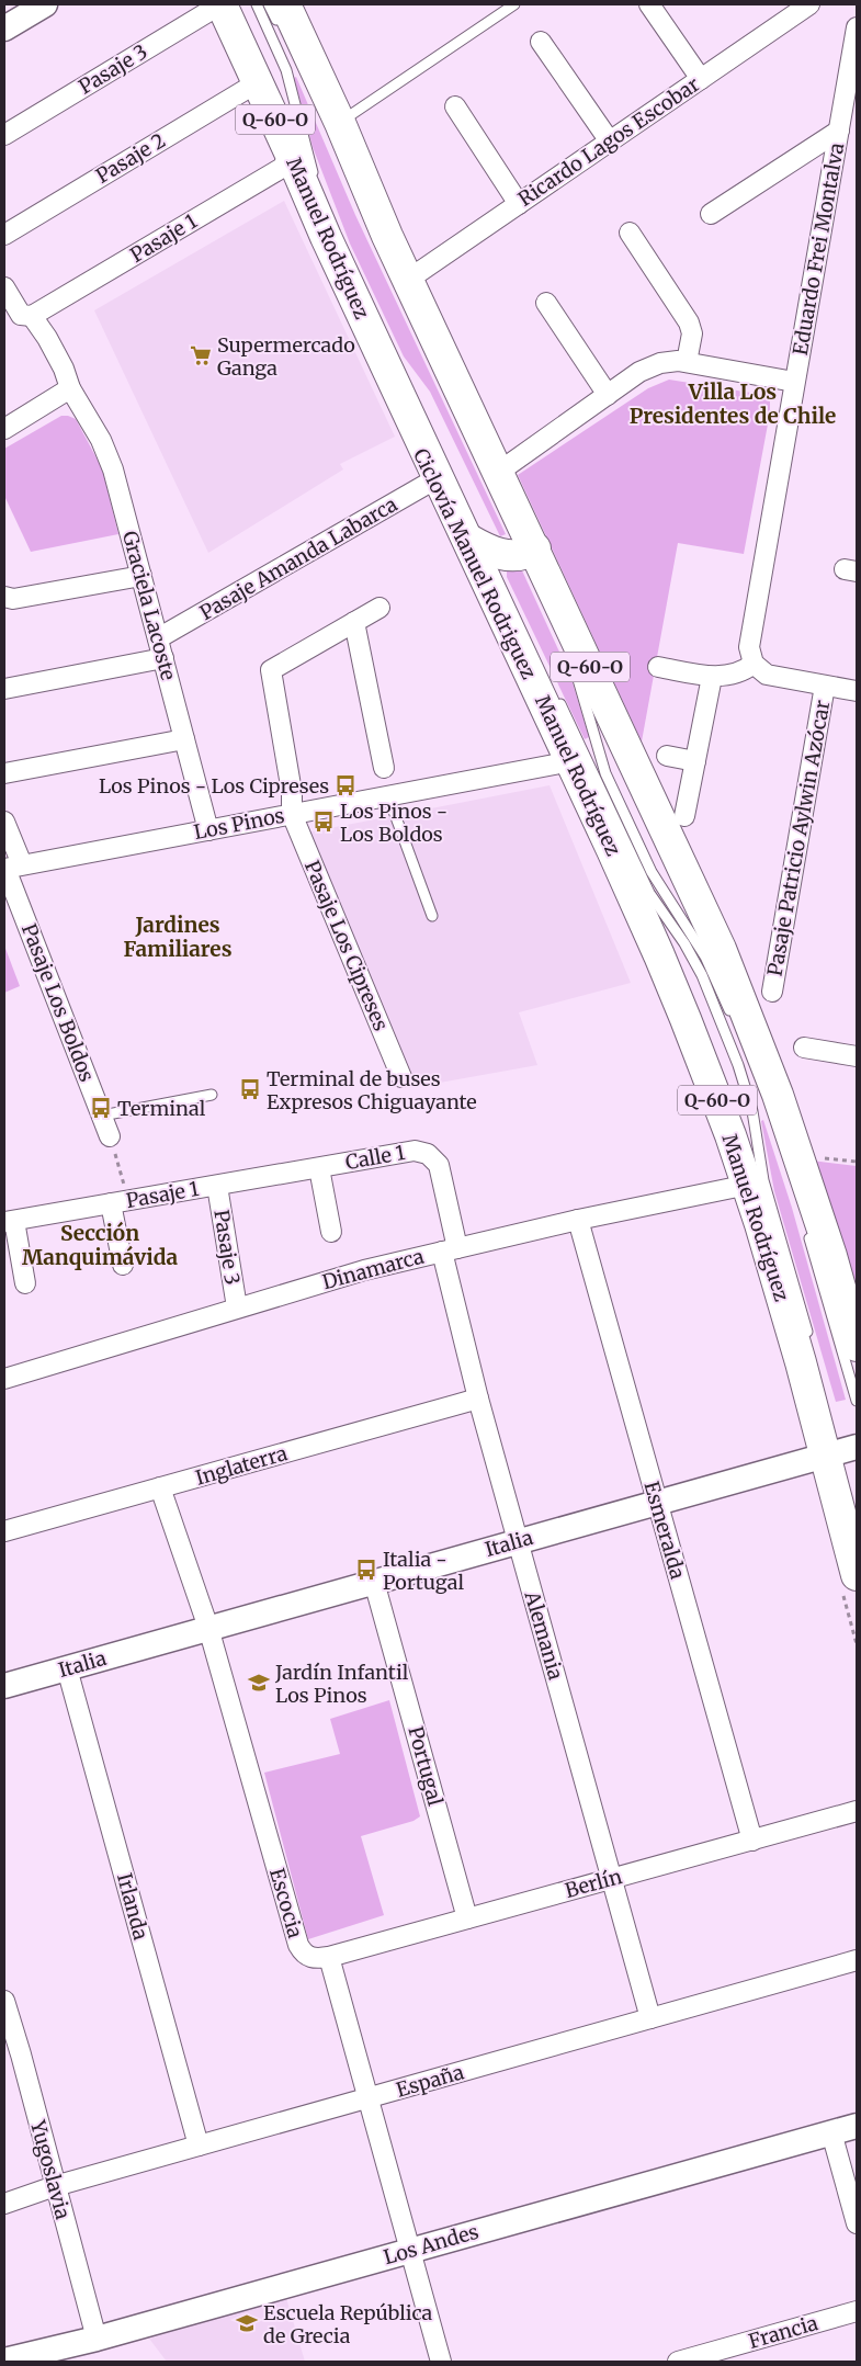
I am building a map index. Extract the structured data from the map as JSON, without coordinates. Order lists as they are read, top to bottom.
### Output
{
  "streets": {
    "main road": ["Q-60-O", "Manuel Rodríguez"],
    "street": [
      "Pasaje 3",
      "Ricardo Lagos Escobar",
      "Pasaje 2",
      "Pasaje 1",
      "Eduardo Frei Montalva",
      "Pasaje Amanda Labarca",
      "Graciela Lacoste",
      "Los Pinos",
      "Pasaje Patricio Aylwin Azócar",
      "Pasaje Los Cipreses",
      "Pasaje Los Boldos",
      "Calle 1",
      "Dinamarca",
      "Inglaterra",
      "Esmeralda",
      "Italia",
      "Alemania",
      "Portugal",
      "Berlín",
      "Escocia",
      "Irlanda",
      "España",
      "Yugoslavia",
      "Los Andes",
      "Francia"
    ]
  },
  "crossings": [
    ["Pasaje 3", "Pasaje 1"],
    ["Pasaje 3", "Manuel Rodríguez"],
    ["Pasaje 3", "Dinamarca"],
    ["Q-60-O", "Ricardo Lagos Escobar"],
    ["Pasaje 2", "Manuel Rodríguez"],
    ["Pasaje 1", "Manuel Rodríguez"],
    ["Pasaje 1", "Graciela Lacoste"],
    ["Pasaje 1", "Calle 1"],
    ["Manuel Rodríguez", "Pasaje Amanda Labarca"],
    ["Manuel Rodríguez", "Los Pinos"],
    ["Manuel Rodríguez", "Dinamarca"],
    ["Manuel Rodríguez", "Italia"],
    ["Pasaje Amanda Labarca", "Graciela Lacoste"],
    ["Graciela Lacoste", "Los Pinos"],
    ["Los Pinos", "Pasaje Los Cipreses"],
    ["Los Pinos", "Pasaje Los Boldos"],
    ["Calle 1", "Dinamarca"],
    ["Calle 1", "Alemania"],
    ["Dinamarca", "Esmeralda"],
    ["Dinamarca", "Alemania"],
    ["Inglaterra", "Alemania"],
    ["Inglaterra", "Escocia"],
    ["Esmeralda", "Italia"],
    ["Esmeralda", "Berlín"],
    ["Italia", "Alemania"],
    ["Italia", "Portugal"],
    ["Italia", "Escocia"],
    ["Italia", "Irlanda"],
    ["Alemania", "Berlín"],
    ["Alemania", "España"],
    ["Portugal", "Berlín"],
    ["Berlín", "Escocia"],
    ["Irlanda", "España"],
    ["España", "Yugoslavia"],
    ["Yugoslavia", "Los Andes"]
  ],
  "districts": ["Villa Los Presidentes de Chile", "Jardines Familiares", "Sección Manquimávida"],
  "places": {
    "supermarket": ["Supermercado Ganga"],
    "bus stop": [
      "Los Pinos - Los Cipreses",
      "Los Pinos - Los Boldos",
      "Terminal de buses Expresos Chiguayante",
      "Terminal",
      "Italia - Portugal"
    ],
    "school or university": ["Jardín Infantil Los Pinos", "Escuela República de Grecia"]
  }
}
